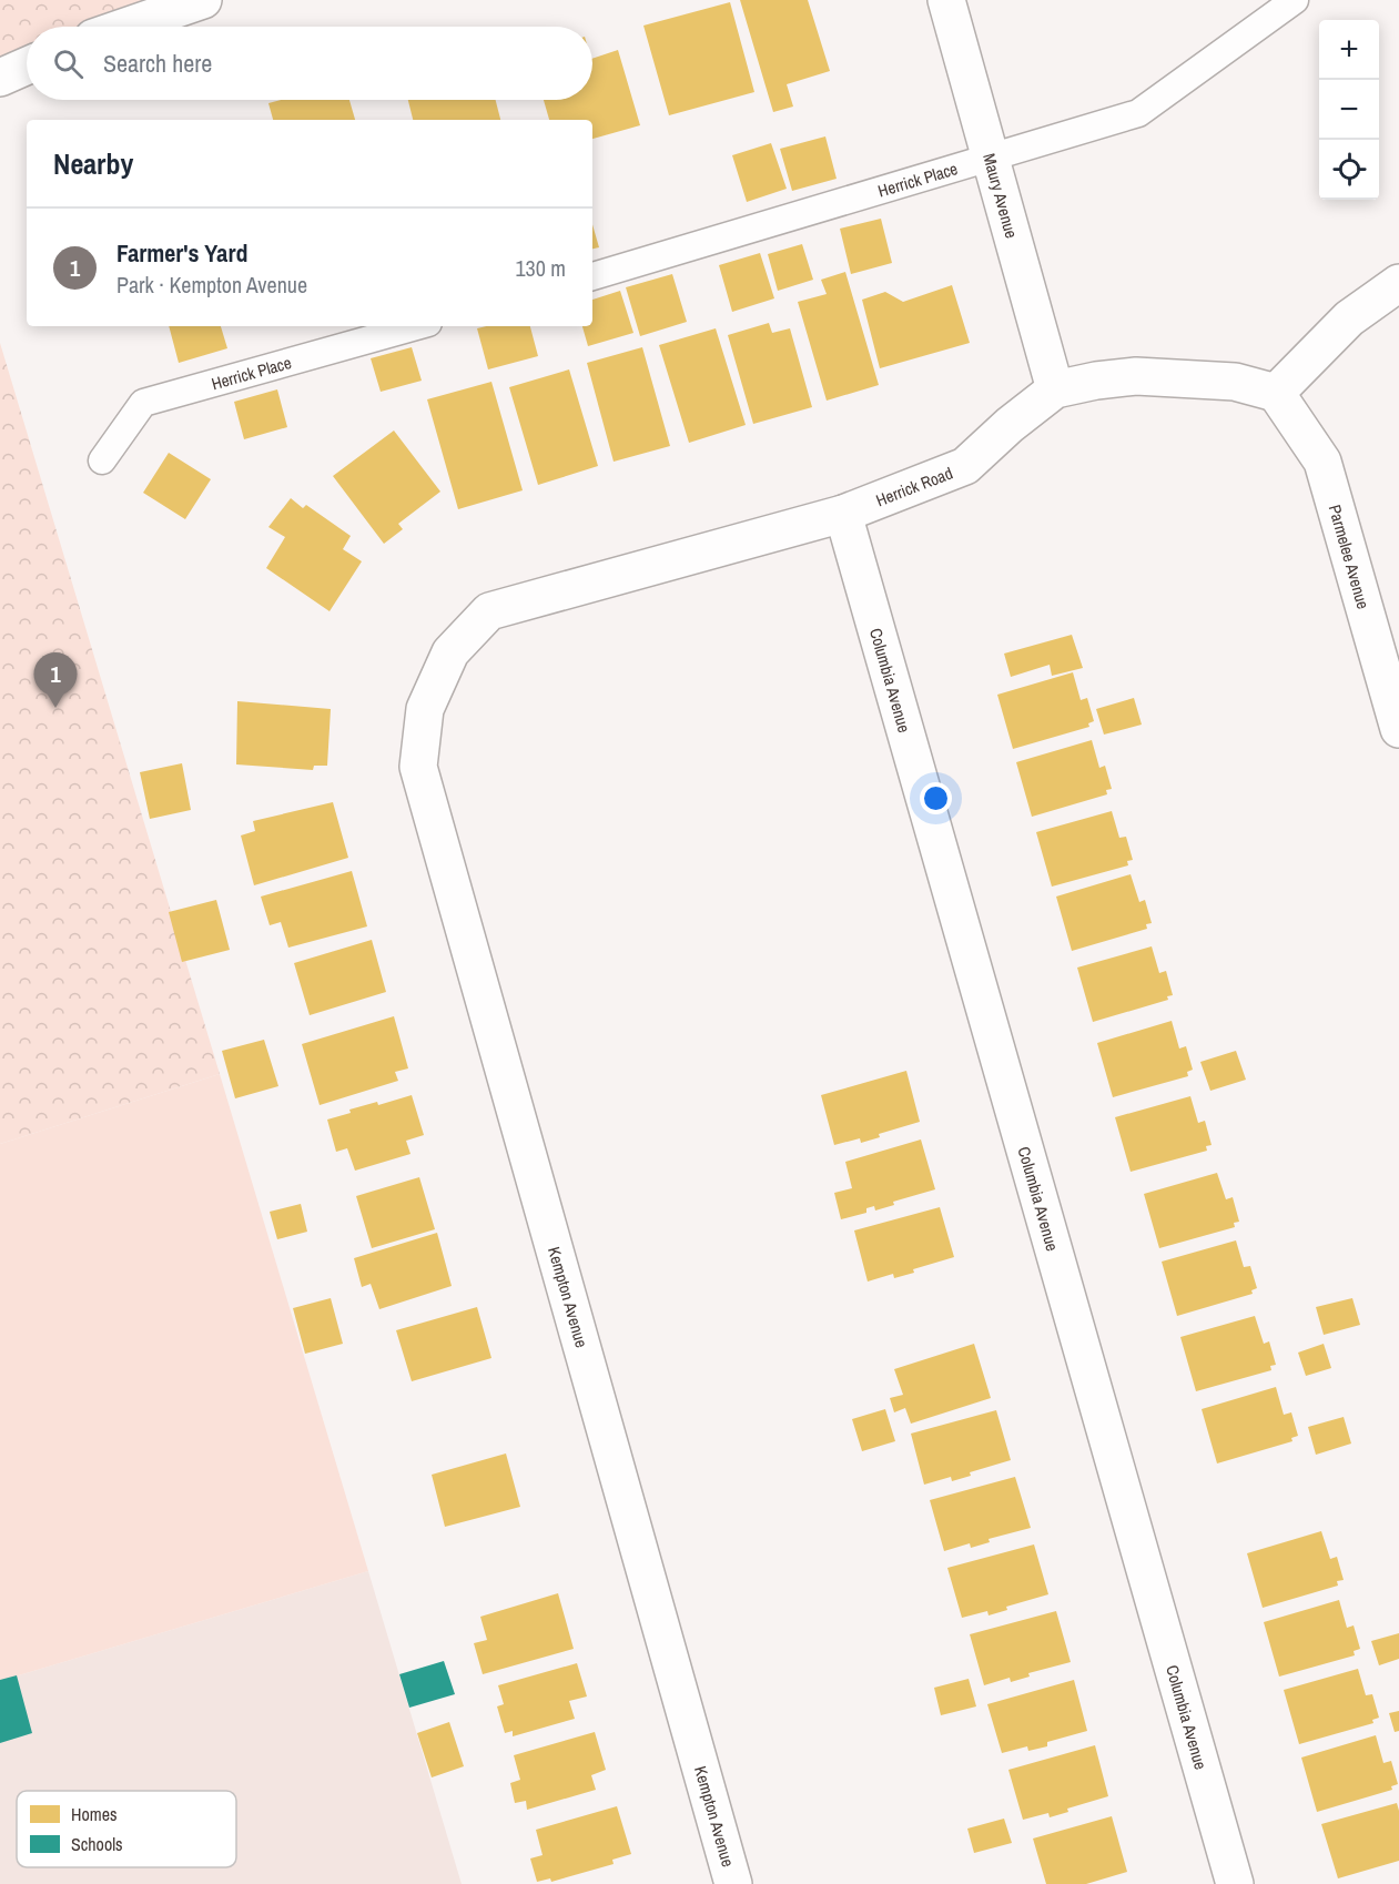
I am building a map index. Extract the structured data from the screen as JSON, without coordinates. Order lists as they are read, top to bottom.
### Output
{
  "streets": {
    "street": [
      "Maury Avenue",
      "Herrick Road",
      "Parmelee Avenue",
      "Columbia Avenue",
      "Kempton Avenue"
    ],
    "lane": ["Herrick Place"]
  },
  "crossings": [
    ["Herrick Place", "Maury Avenue"],
    ["Maury Avenue", "Herrick Road"],
    ["Herrick Road", "Parmelee Avenue"],
    ["Herrick Road", "Columbia Avenue"],
    ["Herrick Road", "Kempton Avenue"]
  ],
  "legend": ["Homes", "Schools"],
  "page": {
    "map_buttons": ["+", "−"],
    "search": "Search here",
    "heading": "Nearby",
    "list": [
      {
        "mark": "1",
        "name": "Farmer's Yard",
        "note": "Park · Kempton Avenue",
        "value": "130 m"
      }
    ],
    "pins": "1"
  }
}
